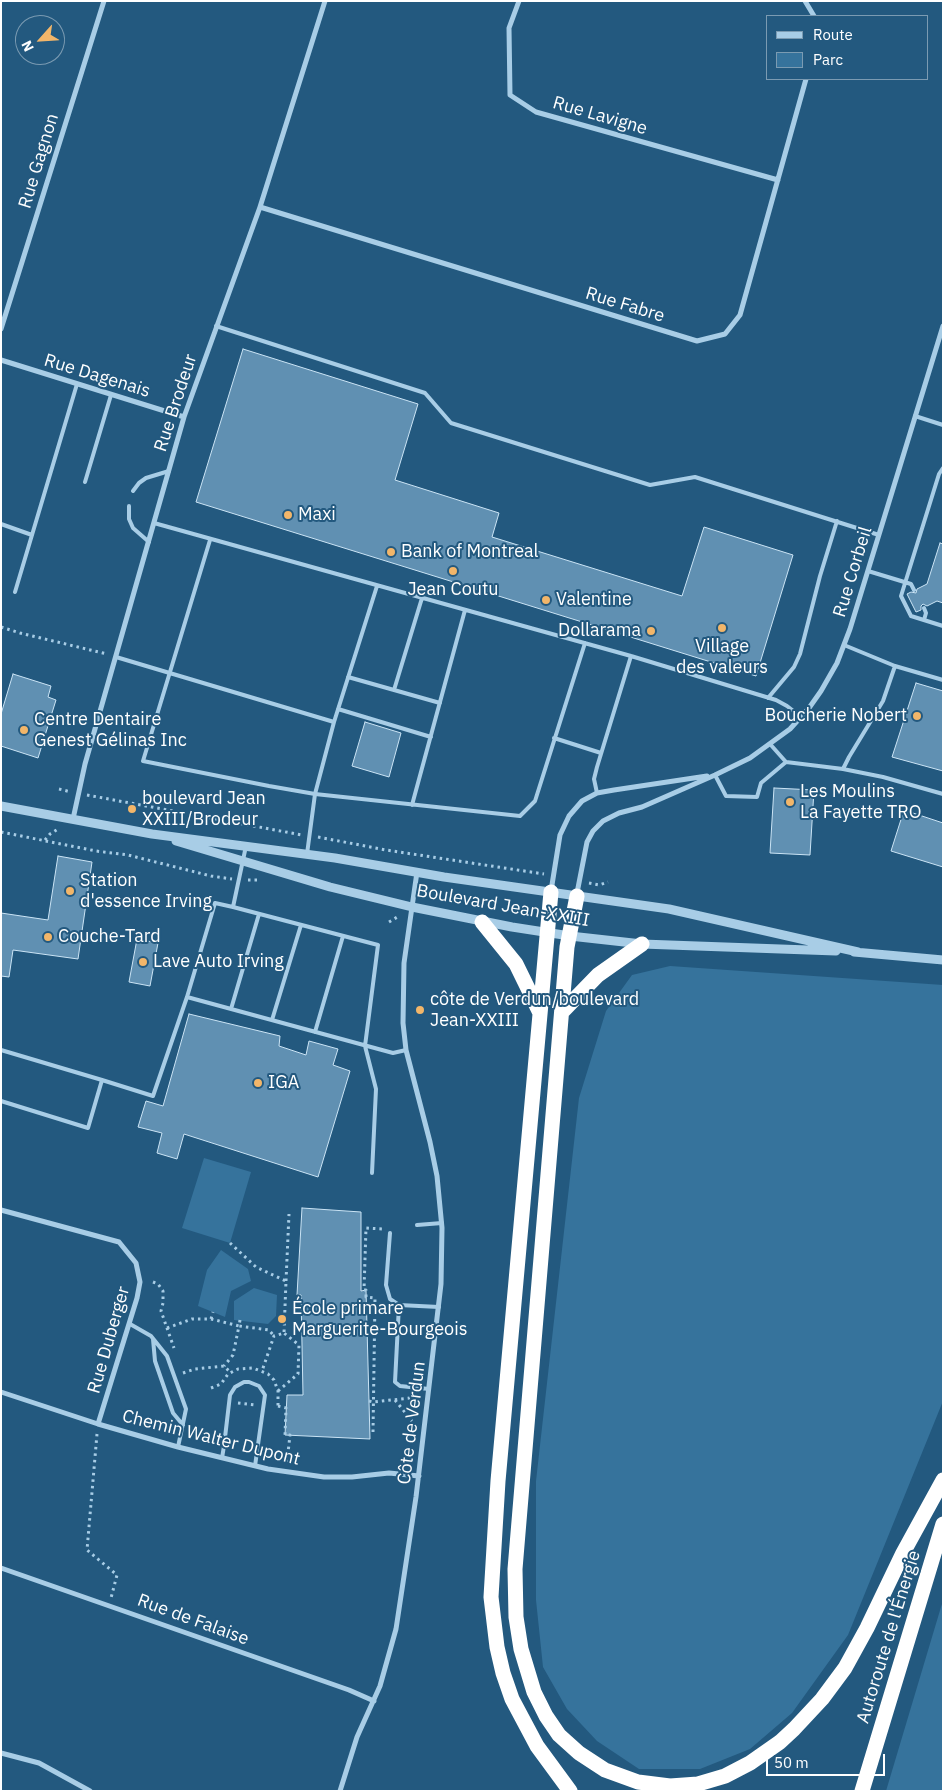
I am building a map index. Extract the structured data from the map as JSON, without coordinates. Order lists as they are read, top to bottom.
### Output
{
  "streets": {
    "highway": ["Autoroute de l'Énergie"],
    "street": [
      "Rue Lavigne",
      "Rue Gagnon",
      "Rue Fabre",
      "Rue Dagenais",
      "Rue Brodeur",
      "Rue Corbeil",
      "Boulevard Jean-XXIII",
      "Rue Duberger",
      "Côte de Verdun",
      "Chemin Walter Dupont",
      "Rue de Falaise"
    ]
  },
  "crossings": [
    ["Rue Lavigne", "Rue Fabre"],
    ["Rue Fabre", "Rue Brodeur"],
    ["Rue Dagenais", "Rue Brodeur"],
    ["Rue Brodeur", "Boulevard Jean-XXIII"],
    ["Rue Corbeil", "Boulevard Jean-XXIII"],
    ["Boulevard Jean-XXIII", "Côte de Verdun"],
    ["Rue Duberger", "Chemin Walter Dupont"],
    ["Côte de Verdun", "Chemin Walter Dupont"],
    ["Côte de Verdun", "Rue de Falaise"]
  ],
  "places": [
    "Maxi",
    "Bank of Montreal",
    "Jean Coutu",
    "Valentine",
    "Village des valeurs",
    "Dollarama",
    "Boucherie Nobert",
    "Centre Dentaire Genest Gélinas Inc",
    "Les Moulins La Fayette TRO",
    "boulevard Jean XXIII/Brodeur",
    "Station d'essence Irving",
    "Couche-Tard",
    "Lave Auto Irving",
    "côte de Verdun/boulevard Jean-XXIII",
    "IGA",
    "École primare Marguerite-Bourgeois"
  ],
  "legend": ["Route", "Parc"],
  "scale_bar": "50 m",
  "north": "bottom left"
}
